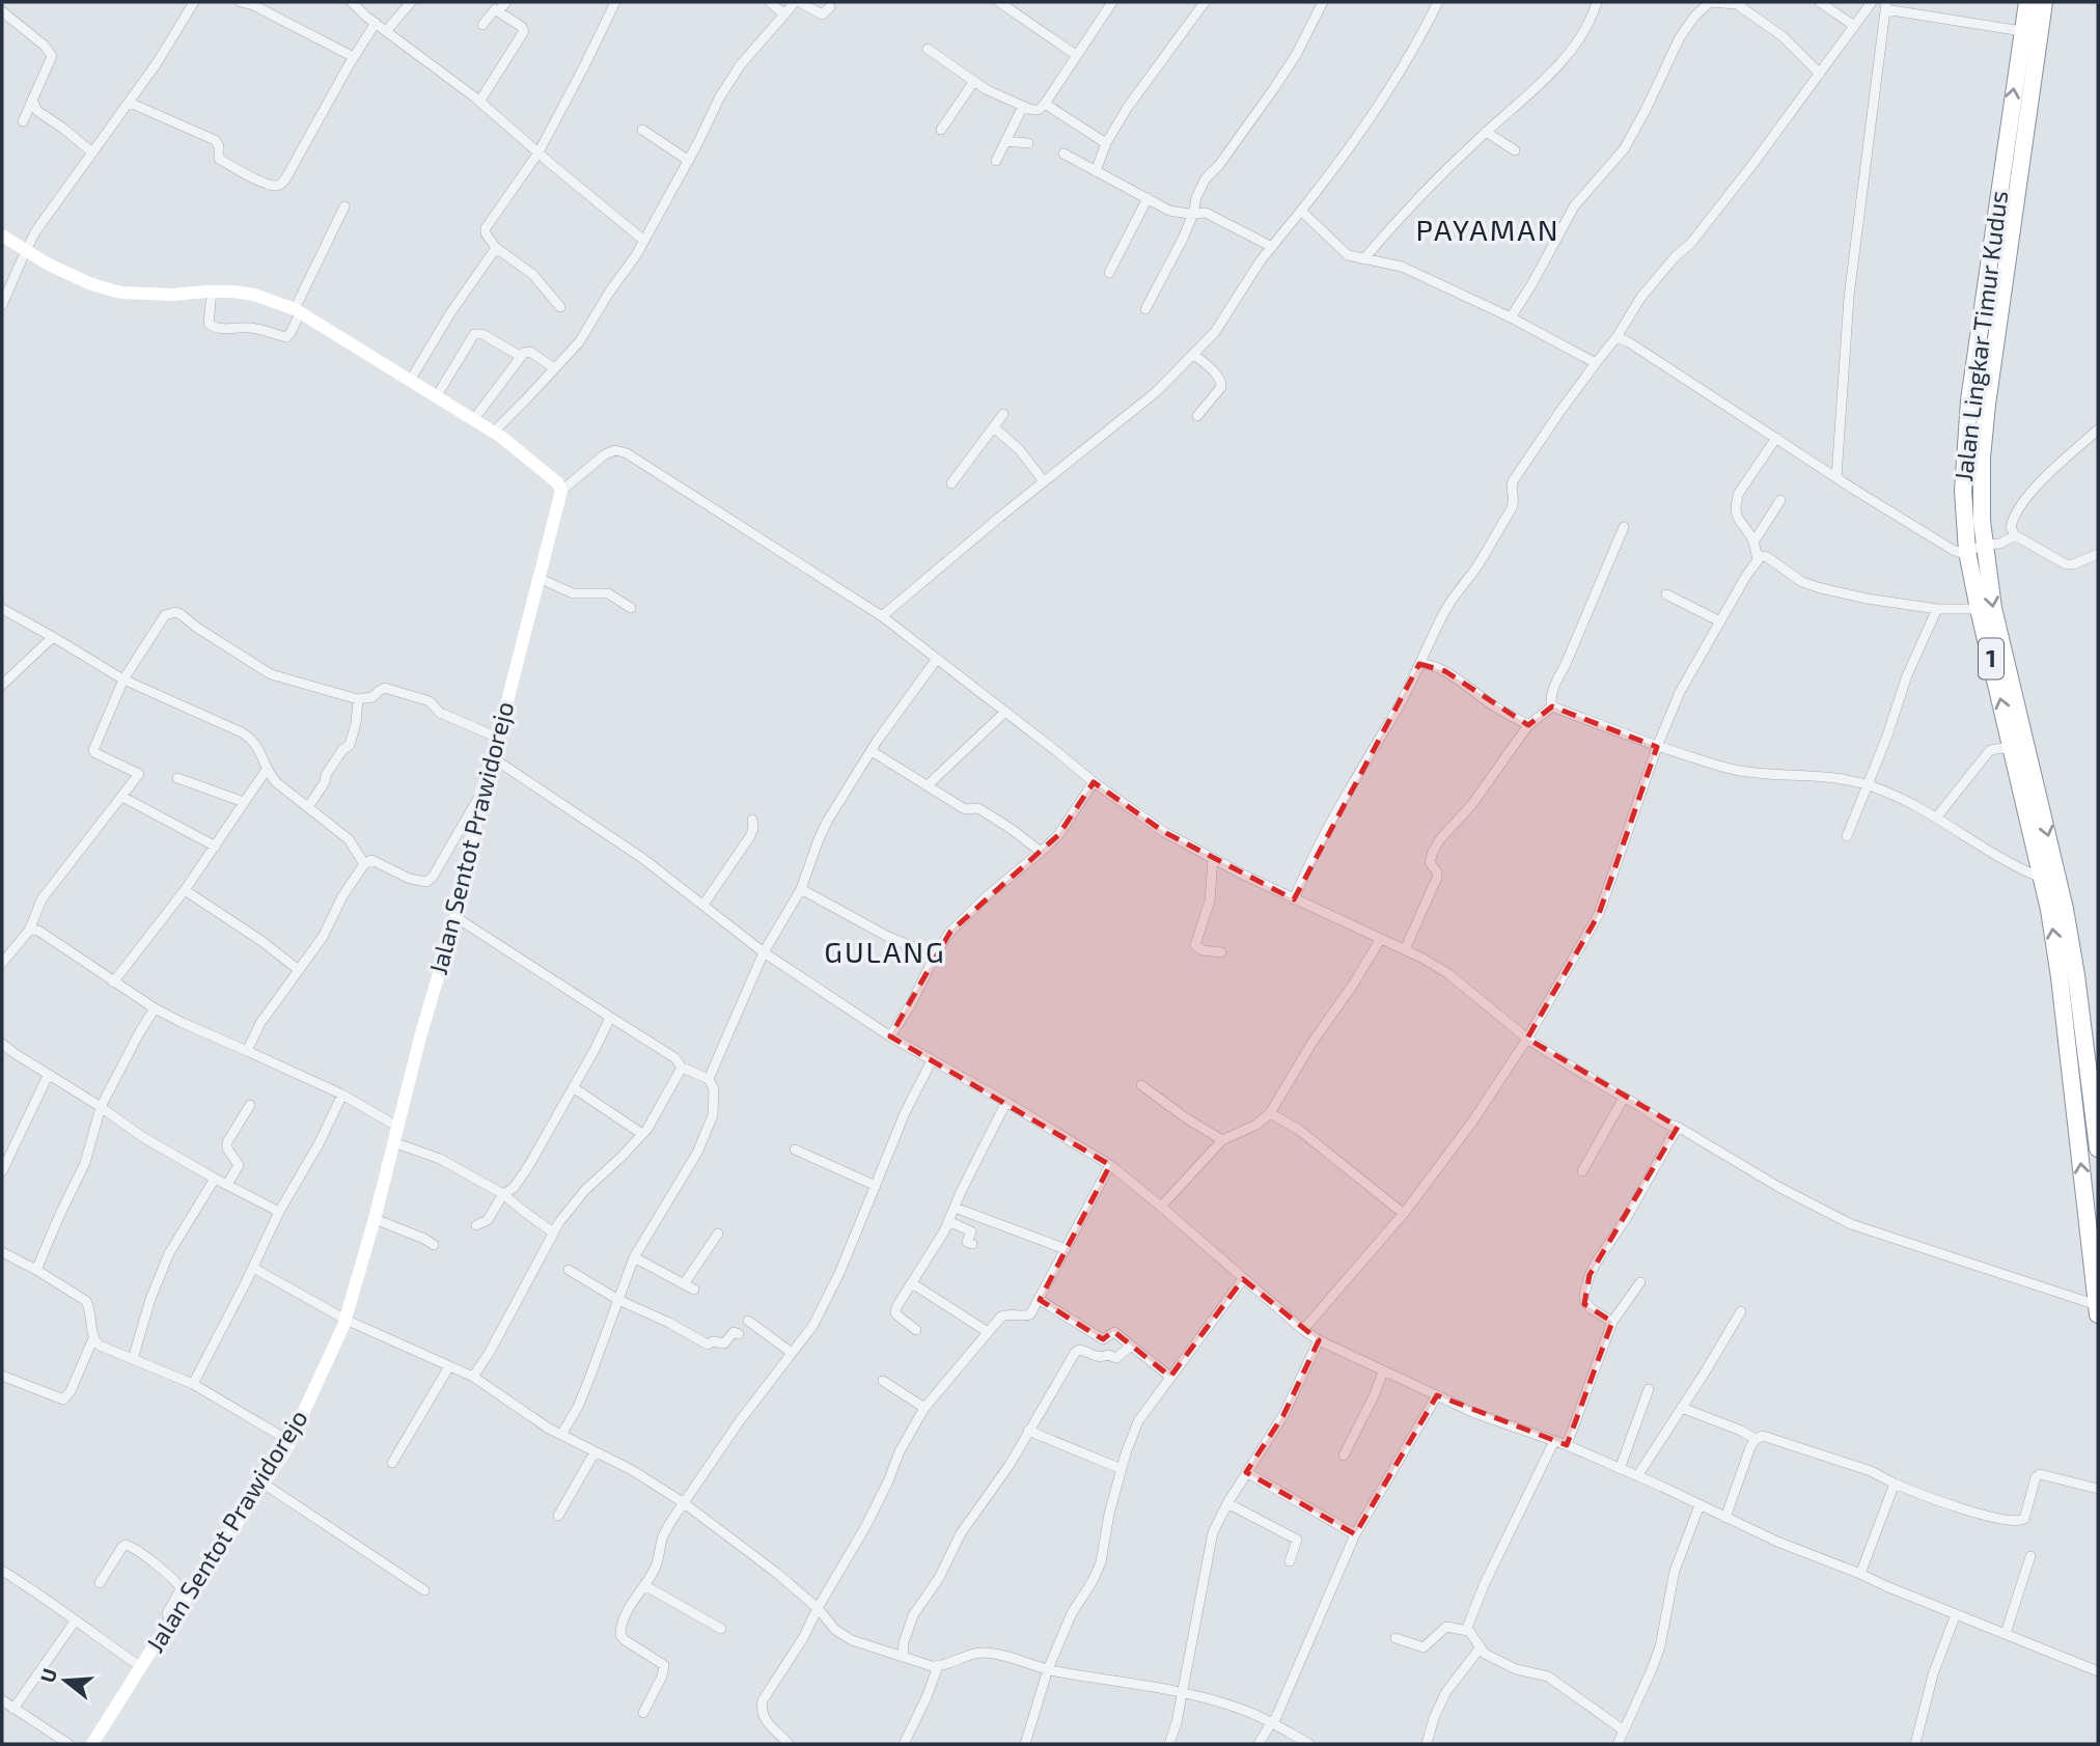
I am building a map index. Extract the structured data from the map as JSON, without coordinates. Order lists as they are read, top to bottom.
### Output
{
  "streets": {
    "highway": ["Jalan Lingkar Timur Kudus", "1"],
    "main road": ["Jalan Sentot Prawidorejo"]
  },
  "districts": ["PAYAMAN", "GULANG"],
  "north": "left"
}
